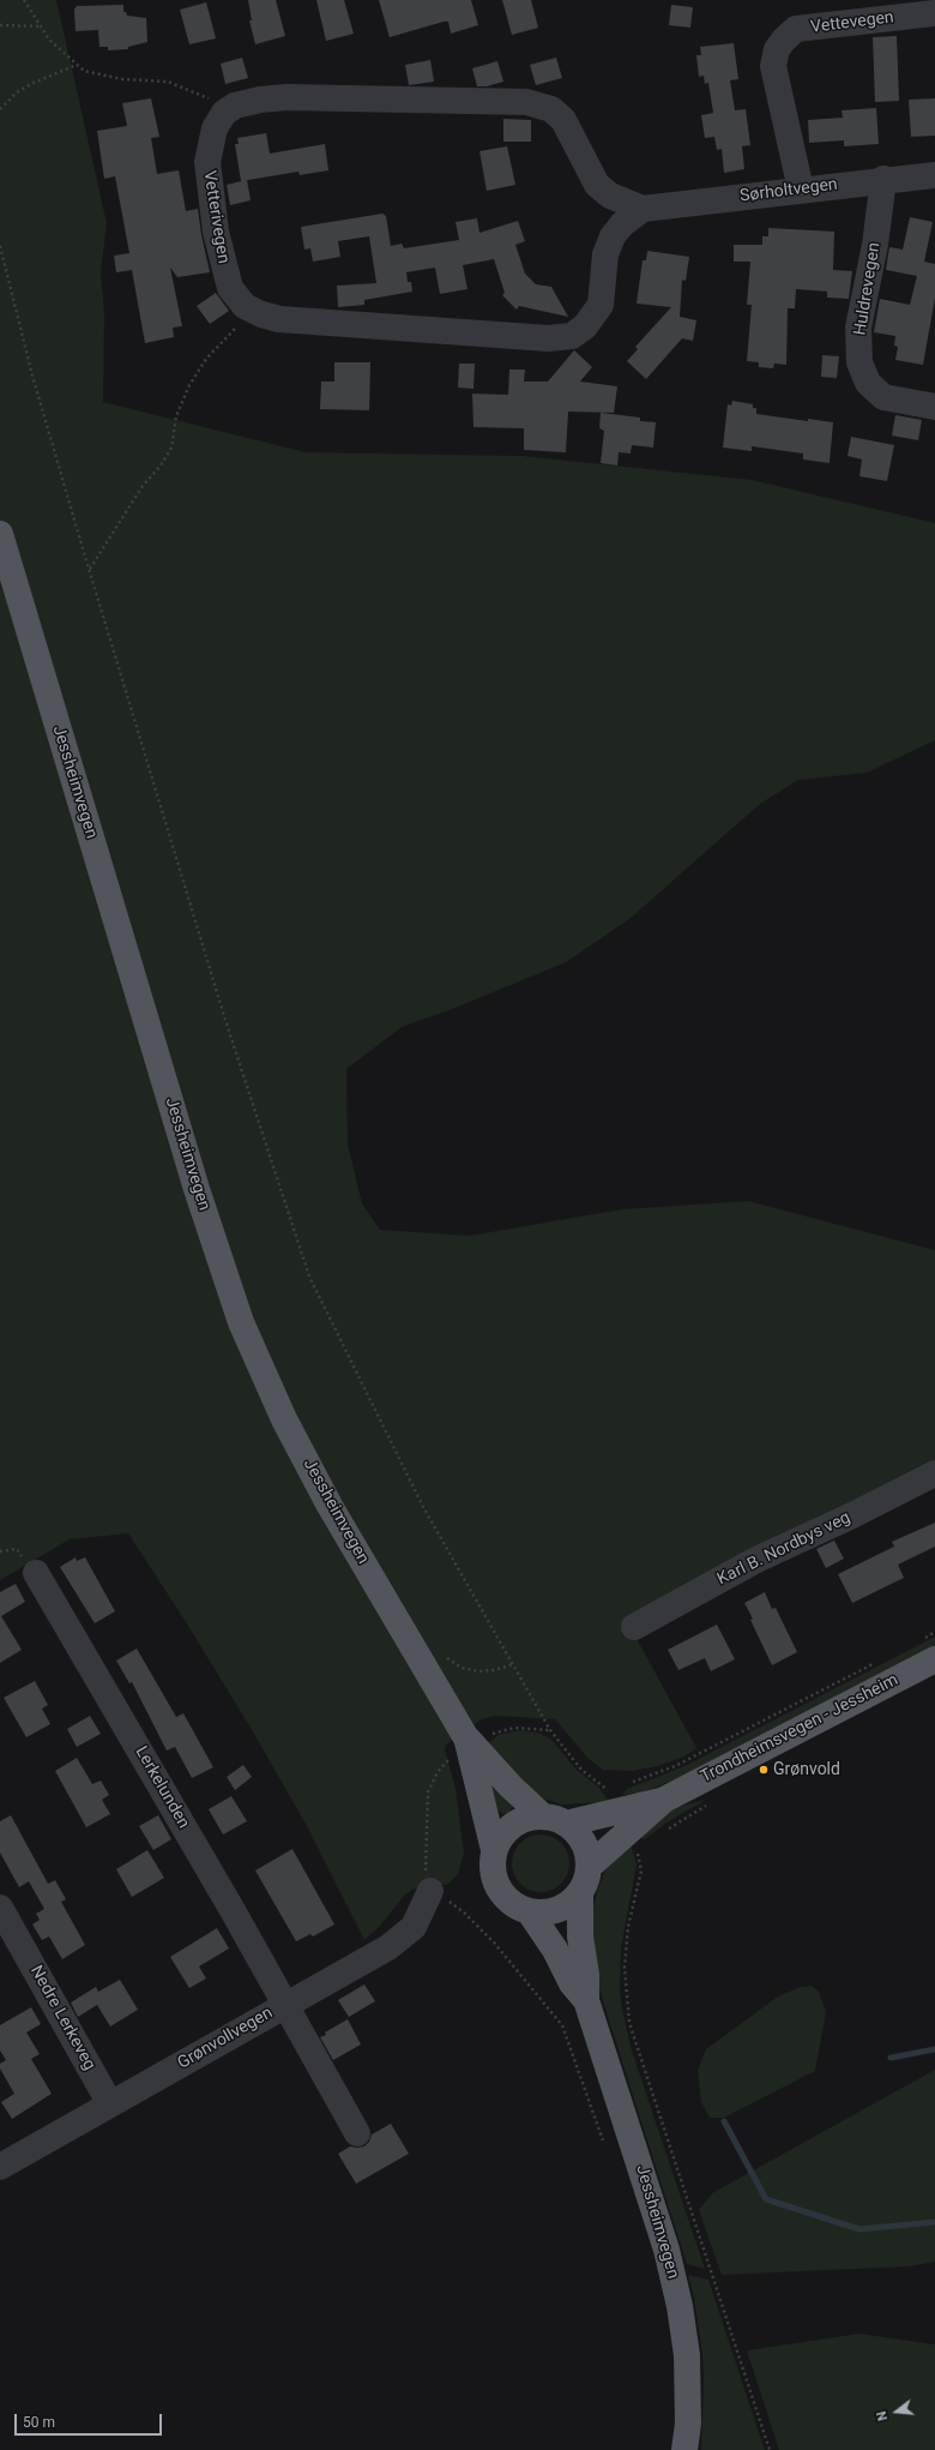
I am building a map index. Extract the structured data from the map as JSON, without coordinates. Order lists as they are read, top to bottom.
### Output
{
  "streets": {
    "main road": ["Jessheimvegen", "Trondheimsvegen - Jessheim"],
    "street": [
      "Vettevegen",
      "Sørholtvegen",
      "Vetterivegen",
      "Huldrevegen",
      "Karl B. Nordbys veg",
      "Lerkelunden",
      "Nedre Lerkeveg",
      "Grønvollvegen"
    ]
  },
  "crossings": [
    ["Vettevegen", "Sørholtvegen"],
    ["Sørholtvegen", "Vetterivegen"],
    ["Sørholtvegen", "Huldrevegen"],
    ["Jessheimvegen", "Trondheimsvegen - Jessheim"],
    ["Lerkelunden", "Grønvollvegen"],
    ["Nedre Lerkeveg", "Grønvollvegen"]
  ],
  "places": ["Grønvold"],
  "scale_bar": "50 m",
  "north": "left"
}
